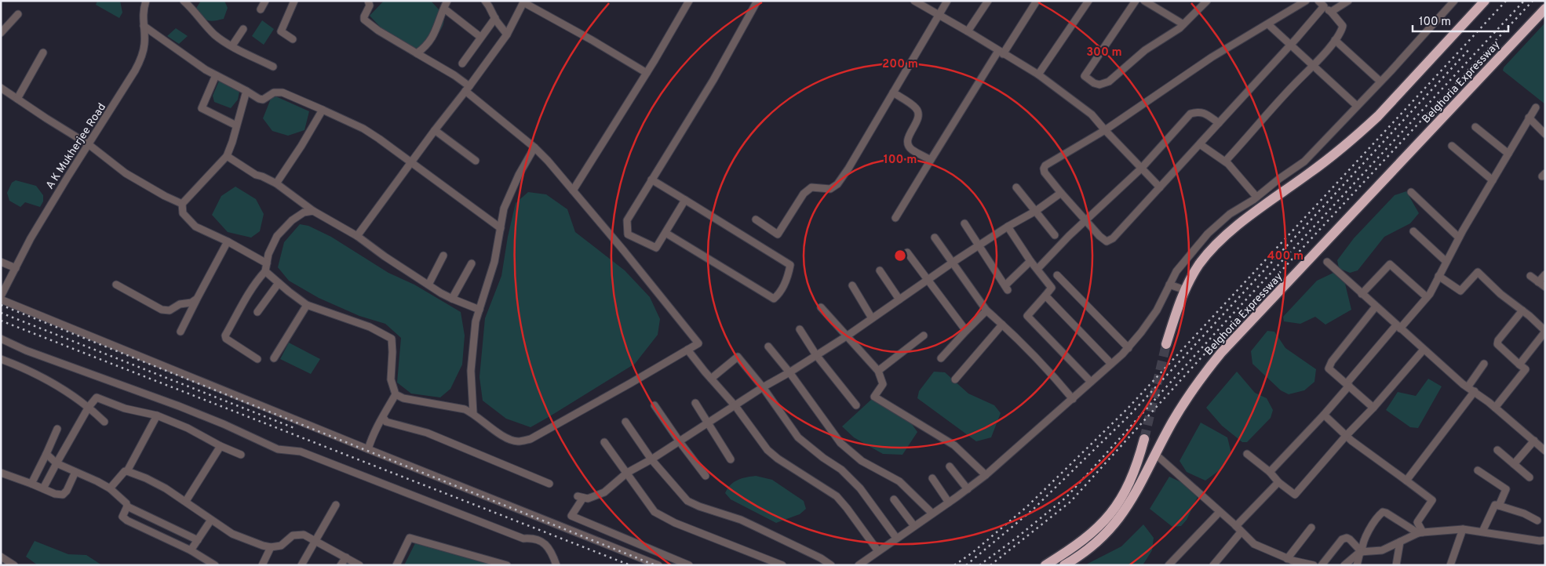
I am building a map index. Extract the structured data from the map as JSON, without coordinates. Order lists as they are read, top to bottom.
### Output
{
  "streets": {
    "highway": ["Belghoria Expressway"],
    "street": ["A K Mukherjee Road"]
  },
  "scale_bar": "100 m",
  "rings": [
    "300 m",
    "200 m",
    "100 m",
    "400 m"
  ]
}
